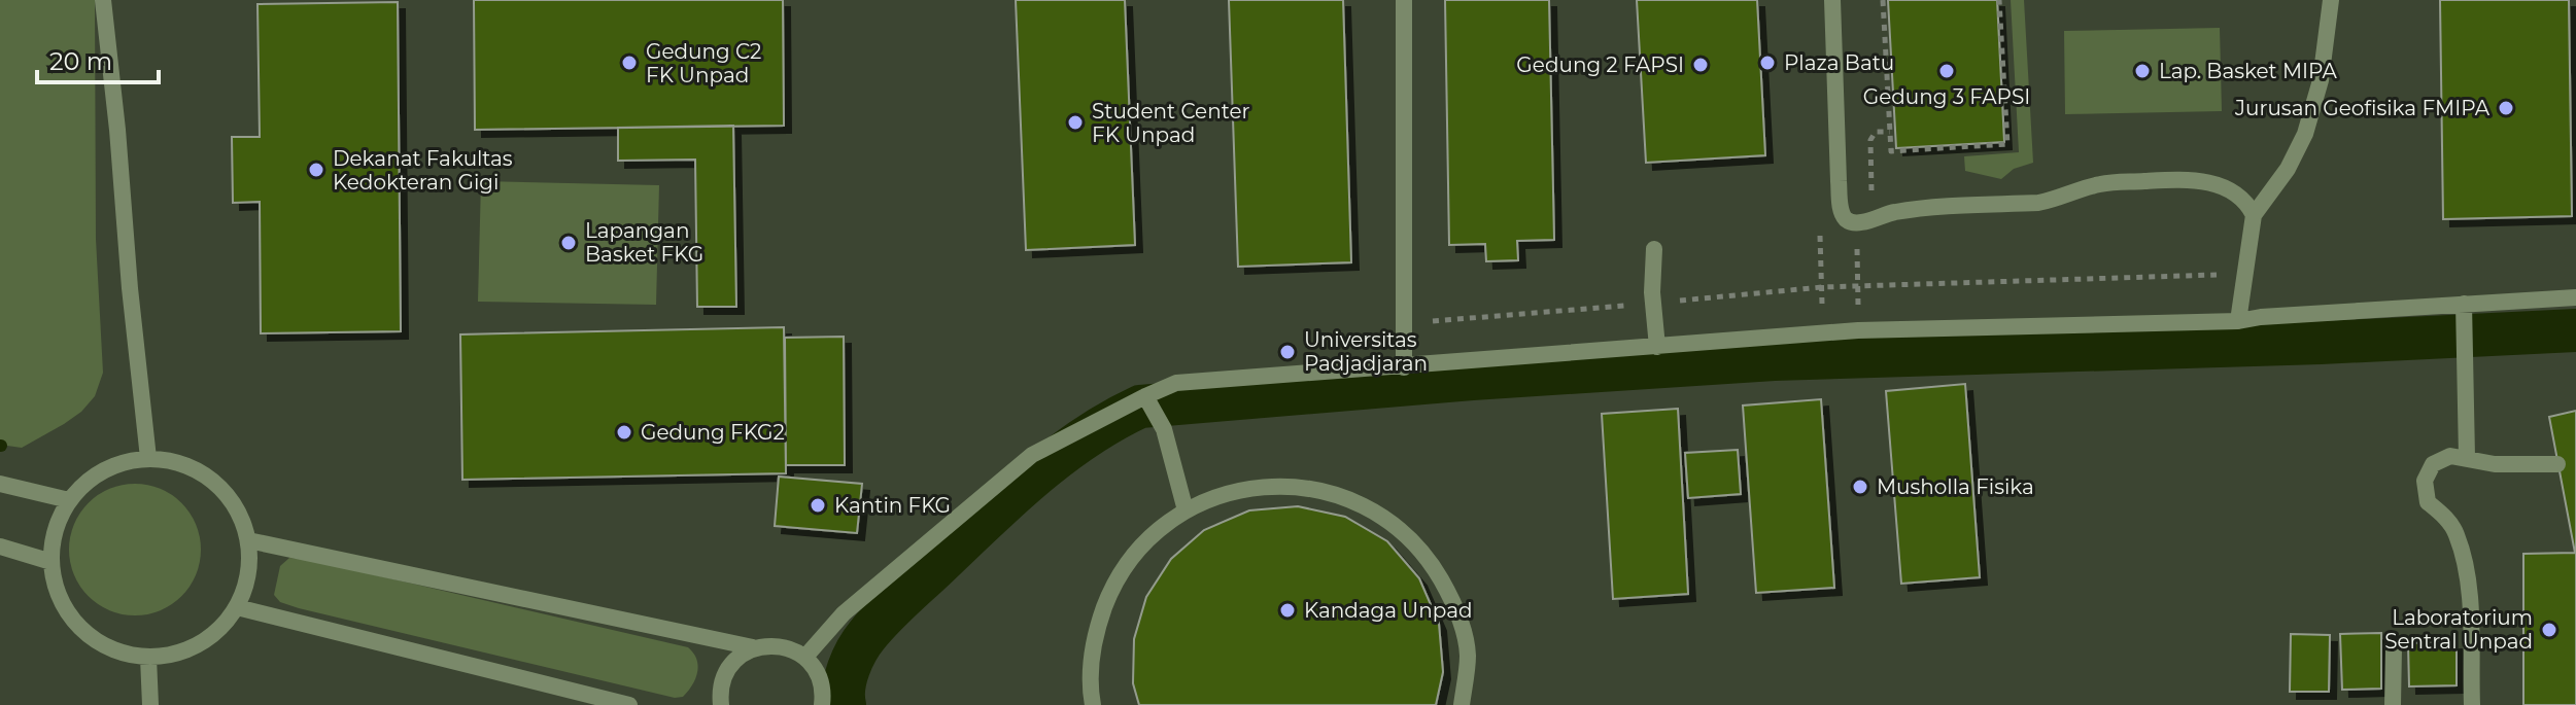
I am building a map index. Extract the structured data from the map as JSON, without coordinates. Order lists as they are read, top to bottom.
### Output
{
  "places": [
    "Gedung C2 FK Unpad",
    "Plaza Batu",
    "Gedung 2 FAPSI",
    "Gedung 3 FAPSI",
    "Lap. Basket MIPA",
    "Jurusan Geofisika FMIPA",
    "Student Center FK Unpad",
    "Dekanat Fakultas Kedokteran Gigi",
    "Lapangan Basket FKG",
    "Universitas Padjadjaran",
    "Gedung FKG2",
    "Musholla Fisika",
    "Kantin FKG",
    "Kandaga Unpad",
    "Laboratorium Sentral Unpad"
  ],
  "scale_bar": "20 m"
}
